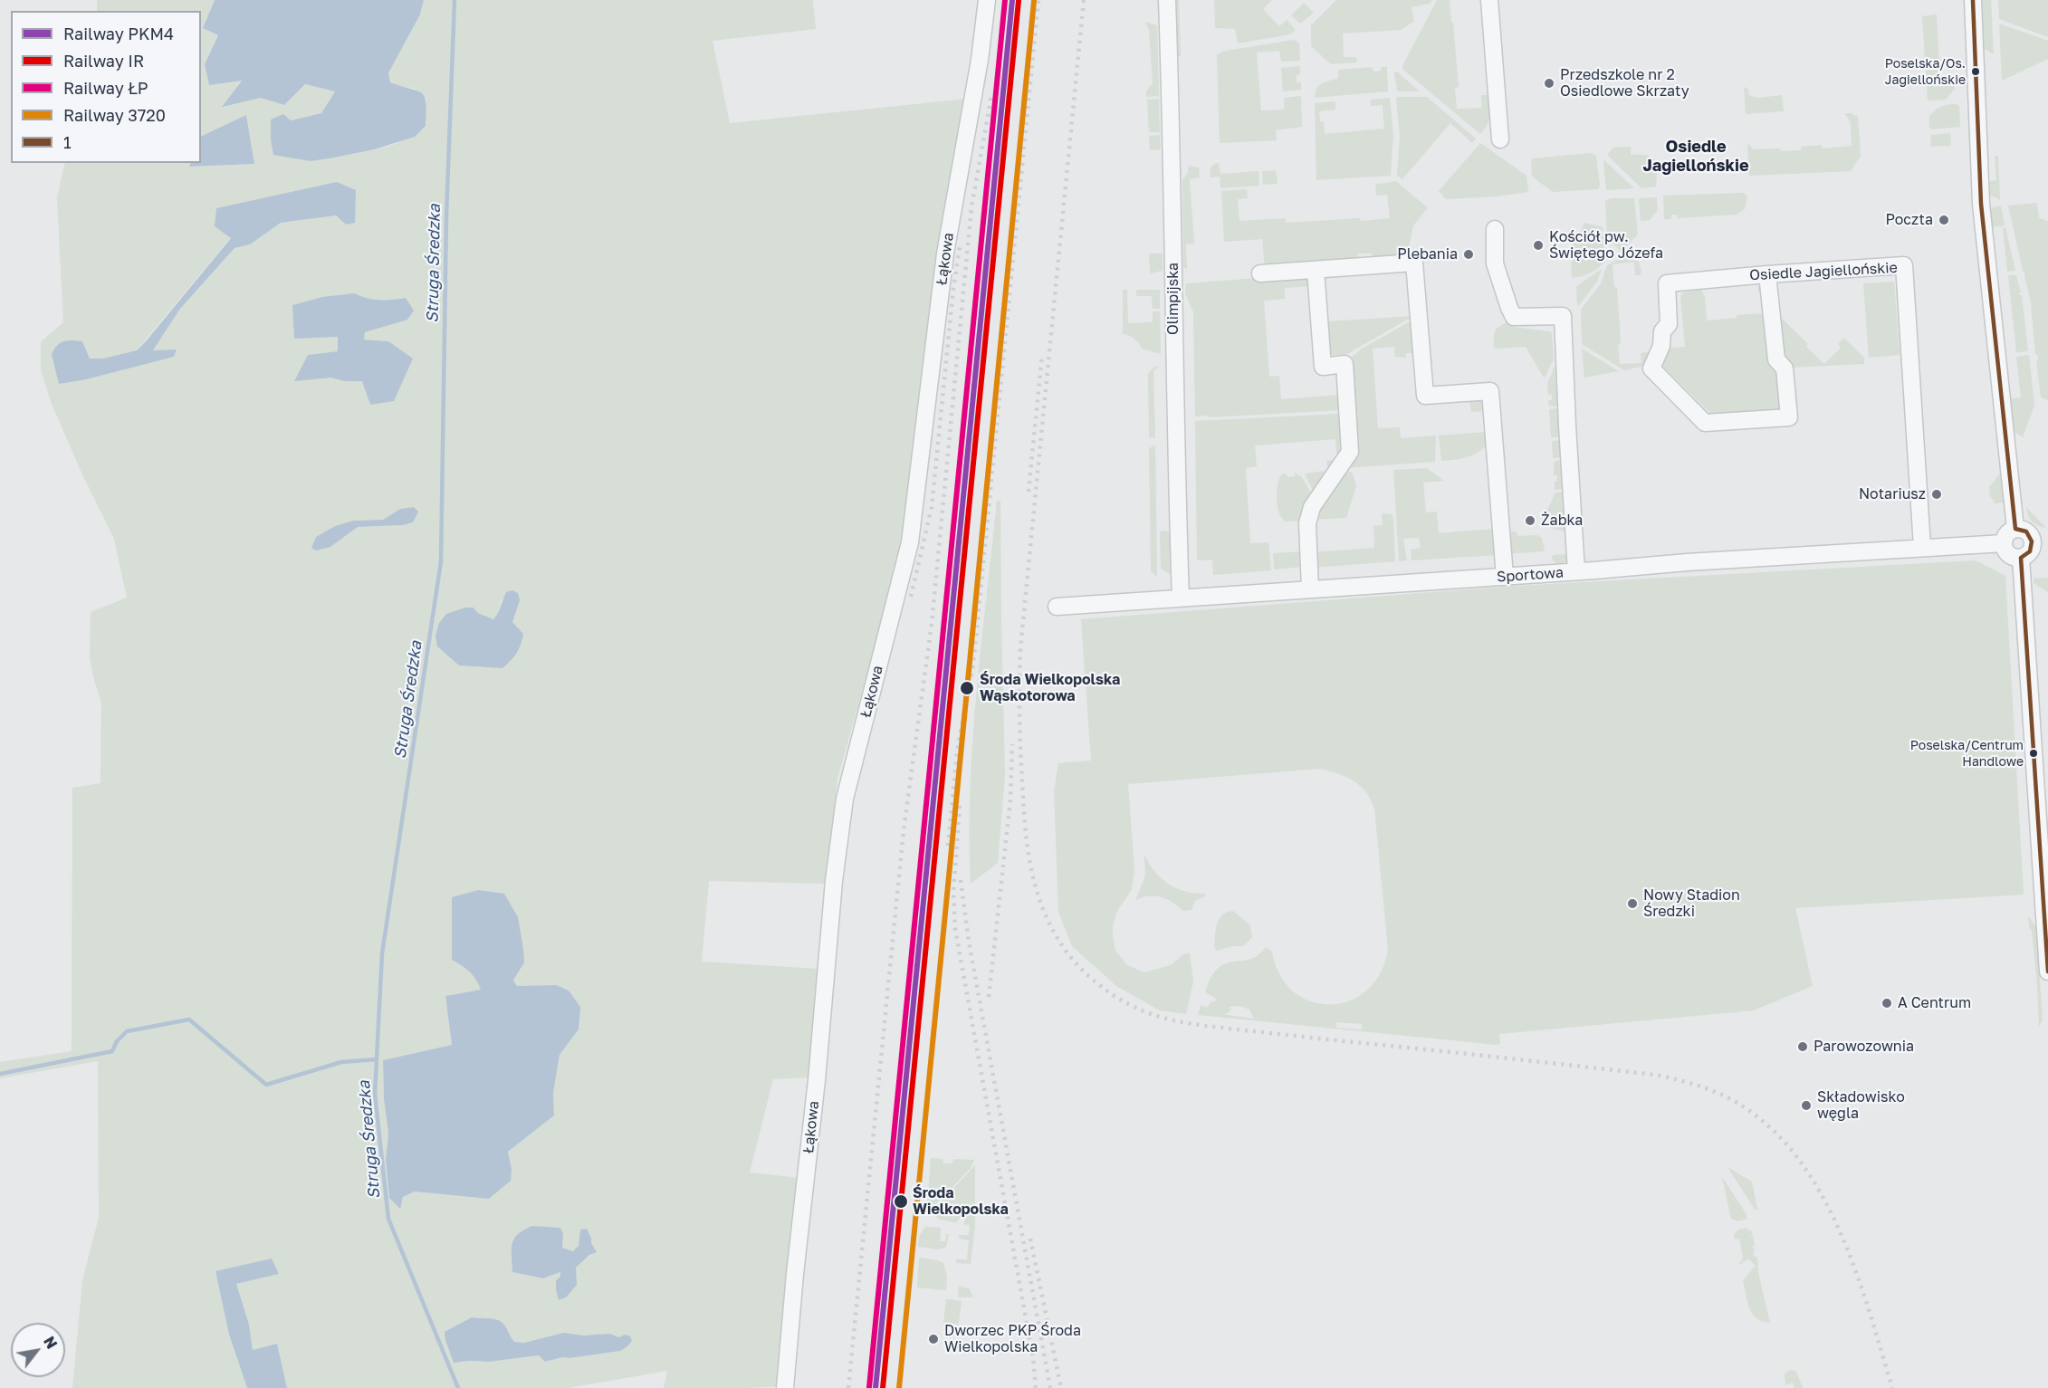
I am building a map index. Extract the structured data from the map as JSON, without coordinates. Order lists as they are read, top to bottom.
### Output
{
  "streets": {
    "street": [
      "Łąkowa",
      "Osiedle Jagiellońskie",
      "Olimpijska",
      "Sportowa"
    ]
  },
  "crossings": [
    ["Osiedle Jagiellońskie", "Sportowa"],
    ["Olimpijska", "Sportowa"]
  ],
  "districts": ["Osiedle Jagiellońskie"],
  "water": ["Struga Średzka"],
  "places": [
    "Poselska/Os. Jagiellońskie",
    "Przedszkole nr 2 Osiedlowe Skrzaty",
    "Poczta",
    "Kościół pw. Świętego Józefa",
    "Plebania",
    "Notariusz",
    "Żabka",
    "Środa Wielkopolska Wąskotorowa",
    "Poselska/Centrum Handlowe",
    "Nowy Stadion Średzki",
    "A Centrum",
    "Parowozownia",
    "Składowisko węgla",
    "Środa Wielkopolska",
    "Dworzec PKP Środa Wielkopolska"
  ],
  "lines": [
    "rail line PKM4",
    "rail line ŁP",
    "transit line 1",
    "rail line IR",
    "rail line 3720"
  ],
  "legend": [
    "Railway PKM4",
    "Railway IR",
    "Railway ŁP",
    "Railway 3720",
    "1"
  ],
  "north": "top right"
}
